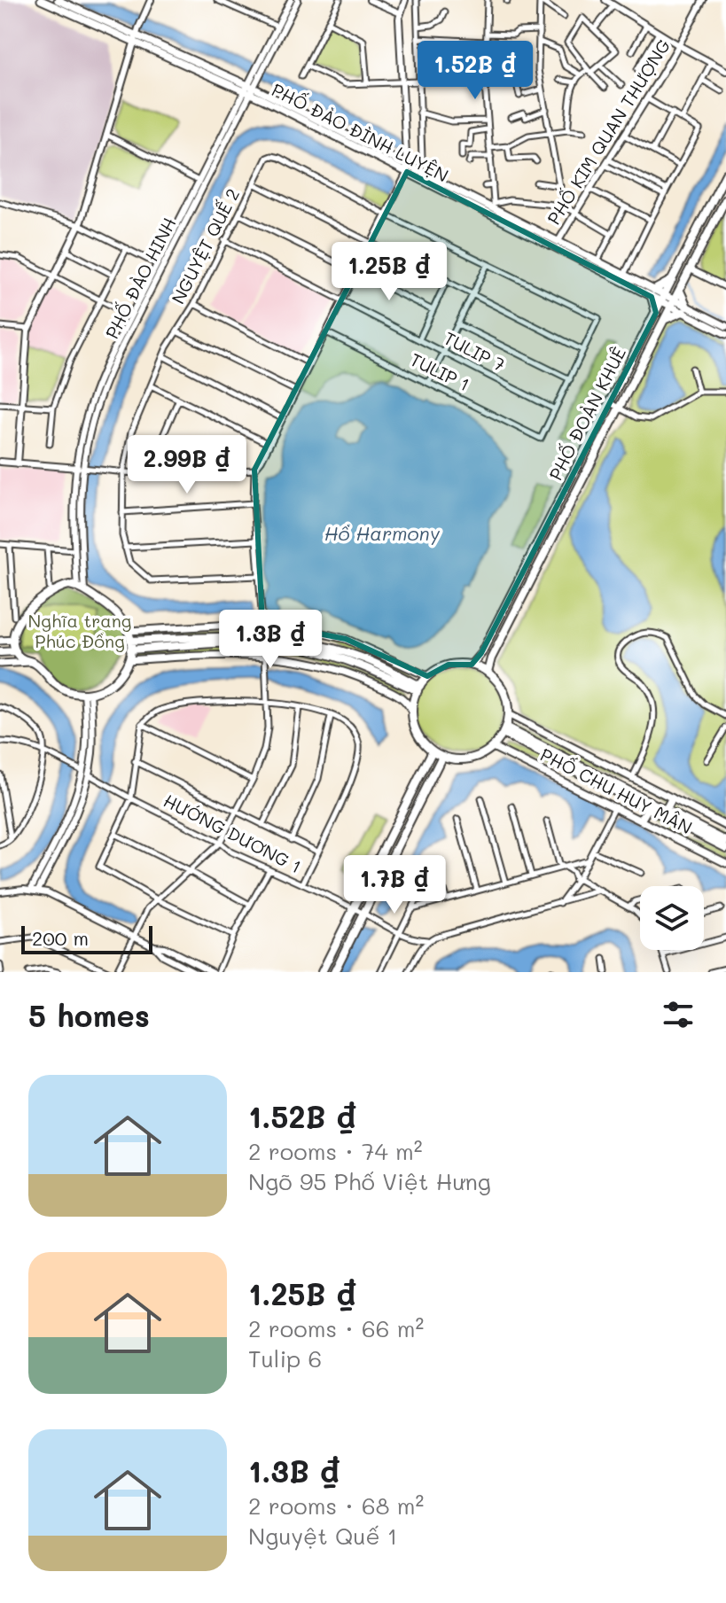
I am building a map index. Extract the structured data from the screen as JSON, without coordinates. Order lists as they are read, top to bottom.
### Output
{
  "streets": {
    "main road": ["PHỐ ĐÀO ĐÌNH LUYỆN", "PHỐ ĐOÀN KHUÊ", "PHỐ CHU HUY MÂN"],
    "street": [
      "PHỐ KIM QUAN THƯỢNG",
      "NGUYỆT QUẾ 2",
      "PHỐ ĐÀO HINH",
      "TULIP 7",
      "TULIP 1",
      "HƯỚNG DƯƠNG 1"
    ]
  },
  "crossings": [
    ["PHỐ KIM QUAN THƯỢNG", "PHỐ ĐÀO ĐÌNH LUYỆN"],
    ["PHỐ ĐÀO ĐÌNH LUYỆN", "PHỐ ĐÀO HINH"],
    ["PHỐ ĐÀO ĐÌNH LUYỆN", "PHỐ ĐOÀN KHUÊ"],
    ["NGUYỆT QUẾ 2", "TULIP 7"],
    ["TULIP 7", "TULIP 1"],
    ["PHỐ ĐOÀN KHUÊ", "PHỐ CHU HUY MÂN"]
  ],
  "water": ["Hồ Harmony"],
  "parks": ["Nghĩa trang Phúc Đồng"],
  "scale_bar": "200 m",
  "page": {
    "price": [
      "1.52B ₫",
      "1.25B ₫",
      "2.99B ₫",
      "1.3B ₫",
      "1.7B ₫"
    ],
    "scale": "200 m",
    "heading": "5 homes",
    "list": [
      {
        "name": "1.52B ₫",
        "note": "2 rooms · 74 m² · Ngõ 95 Phố Việt Hưng"
      },
      {
        "name": "1.25B ₫",
        "note": "2 rooms · 66 m² · Tulip 6"
      },
      {
        "name": "1.3B ₫",
        "note": "2 rooms · 68 m² · Nguyệt Quế 1"
      }
    ]
  }
}
